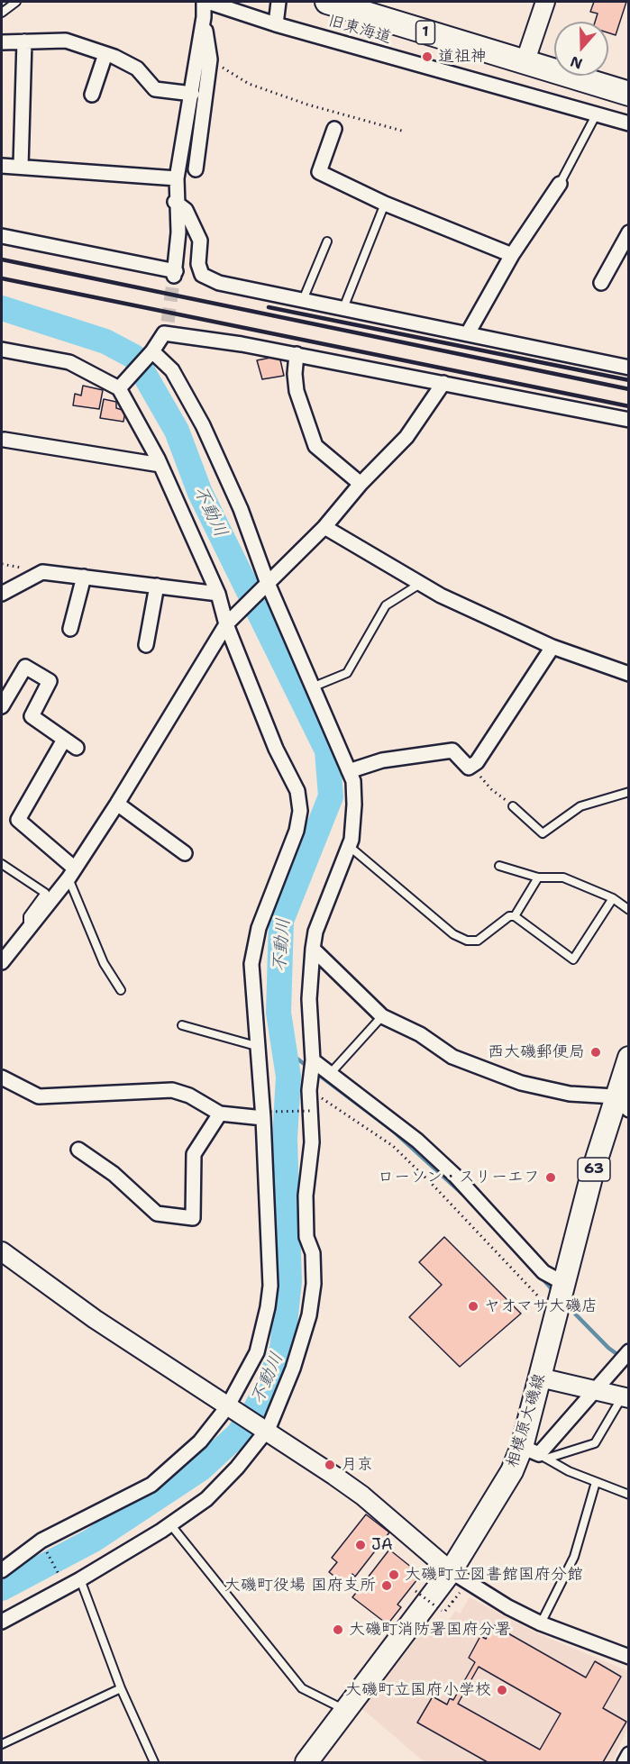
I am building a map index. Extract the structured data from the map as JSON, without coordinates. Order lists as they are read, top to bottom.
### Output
{
  "streets": {
    "highway": ["1"],
    "main road": ["63", "相模原大磯線"],
    "street": ["旧東海道"]
  },
  "water": ["不動川"],
  "places": [
    "道祖神",
    "西大磯郵便局",
    "ローソン・スリーエフ",
    "ヤオマサ大磯店",
    "月京",
    "JA",
    "大磯町立図書館国府分館",
    "大磯町役場 国府支所",
    "大磯町消防署国府分署",
    "大磯町立国府小学校"
  ],
  "north": "bottom"
}
